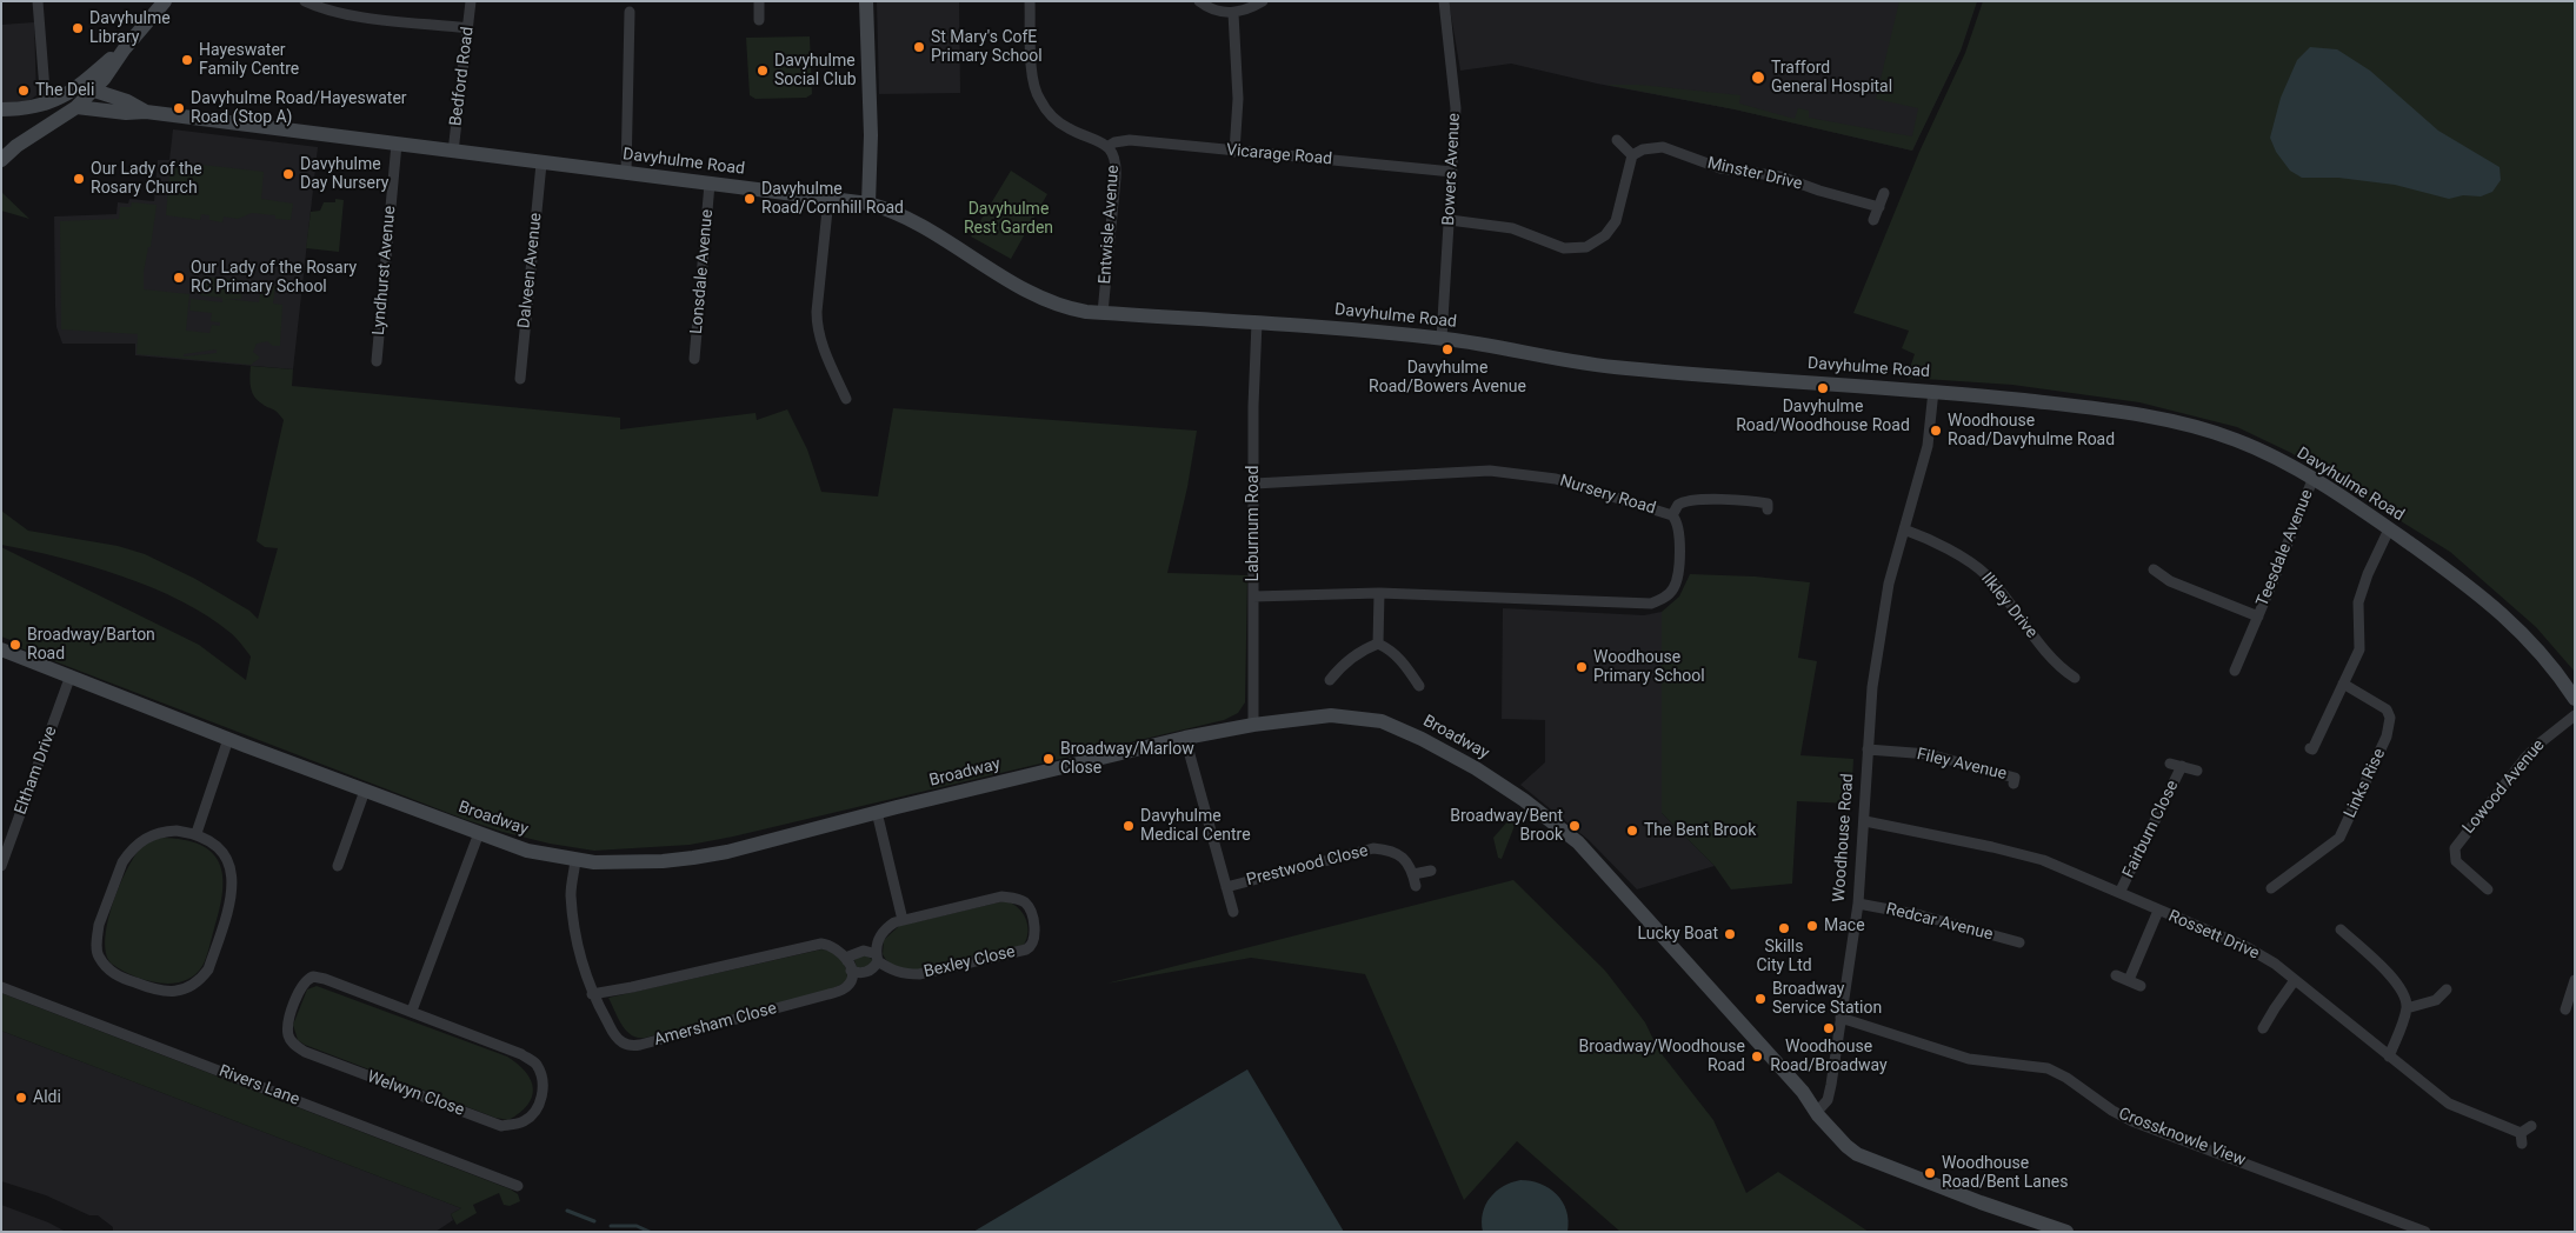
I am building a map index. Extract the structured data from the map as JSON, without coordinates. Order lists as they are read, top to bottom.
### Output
{
  "streets": {
    "street": [
      "Bedford Road",
      "Vicarage Road",
      "Davyhulme Road",
      "Bowers Avenue",
      "Minster Drive",
      "Entwisle Avenue",
      "Lyndhurst Avenue",
      "Dalveen Avenue",
      "Lonsdale Avenue",
      "Nursery Road",
      "Laburnum Road",
      "Teesdale Avenue",
      "Ilkley Drive",
      "Broadway",
      "Filey Avenue",
      "Eltham Drive",
      "Links Rise",
      "Lowood Avenue",
      "Fairburn Close",
      "Woodhouse Road",
      "Prestwood Close",
      "Redcar Avenue",
      "Rossett Drive",
      "Bexley Close",
      "Amersham Close",
      "Rivers Lane",
      "Welwyn Close",
      "Crossknowle View"
    ]
  },
  "crossings": [
    ["Bedford Road", "Davyhulme Road"],
    ["Vicarage Road", "Bowers Avenue"],
    ["Vicarage Road", "Entwisle Avenue"],
    ["Davyhulme Road", "Bowers Avenue"],
    ["Davyhulme Road", "Entwisle Avenue"],
    ["Davyhulme Road", "Lyndhurst Avenue"],
    ["Davyhulme Road", "Dalveen Avenue"],
    ["Davyhulme Road", "Lonsdale Avenue"],
    ["Davyhulme Road", "Laburnum Road"],
    ["Davyhulme Road", "Teesdale Avenue"],
    ["Davyhulme Road", "Woodhouse Road"],
    ["Nursery Road", "Laburnum Road"],
    ["Laburnum Road", "Broadway"],
    ["Ilkley Drive", "Woodhouse Road"],
    ["Broadway", "Eltham Drive"],
    ["Broadway", "Woodhouse Road"],
    ["Broadway", "Prestwood Close"],
    ["Broadway", "Amersham Close"],
    ["Filey Avenue", "Woodhouse Road"],
    ["Fairburn Close", "Rossett Drive"],
    ["Woodhouse Road", "Redcar Avenue"],
    ["Woodhouse Road", "Rossett Drive"],
    ["Woodhouse Road", "Crossknowle View"],
    ["Bexley Close", "Amersham Close"]
  ],
  "parks": ["Davyhulme Rest Garden"],
  "places": [
    "Davyhulme Library",
    "St Mary's CofE Primary School",
    "Hayeswater Family Centre",
    "Davyhulme Social Club",
    "Trafford General Hospital",
    "The Deli",
    "Davyhulme Road/Hayeswater Road (Stop A)",
    "Davyhulme Day Nursery",
    "Our Lady of the Rosary Church",
    "Davyhulme Road/Cornhill Road",
    "Our Lady of the Rosary RC Primary School",
    "Davyhulme Road/Bowers Avenue",
    "Davyhulme Road/Woodhouse Road",
    "Woodhouse Road/Davyhulme Road",
    "Broadway/Barton Road",
    "Woodhouse Primary School",
    "Broadway/Marlow Close",
    "Davyhulme Medical Centre",
    "Broadway/Bent Brook",
    "The Bent Brook",
    "Mace",
    "Skills City Ltd",
    "Lucky Boat",
    "Broadway Service Station",
    "Woodhouse Road/Broadway",
    "Broadway/Woodhouse Road",
    "Aldi",
    "Woodhouse Road/Bent Lanes"
  ]
}
